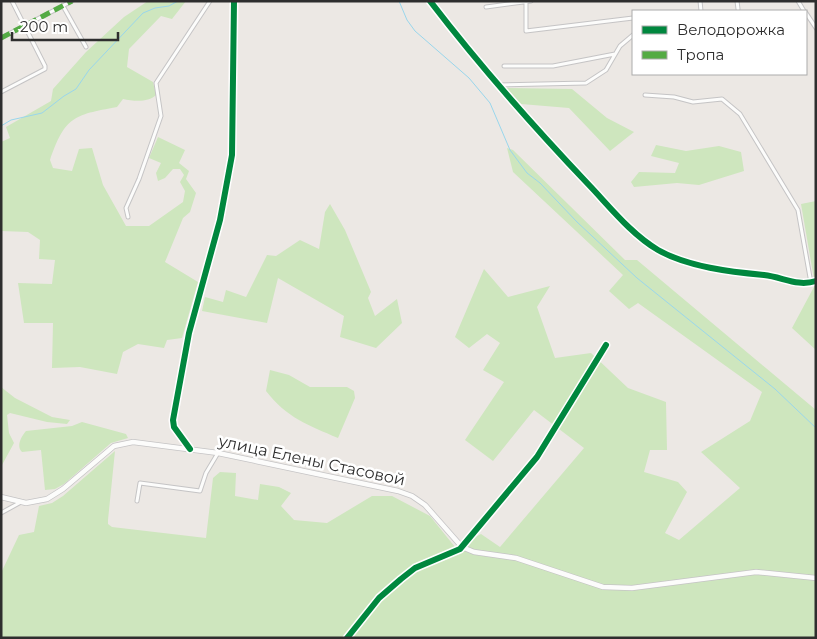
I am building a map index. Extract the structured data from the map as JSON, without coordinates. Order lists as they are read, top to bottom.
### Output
{
  "streets": {
    "main road": ["улица Елены Стасовой"]
  },
  "legend": ["Велодорожка", "Тропа"],
  "scale_bar": "200 m"
}
